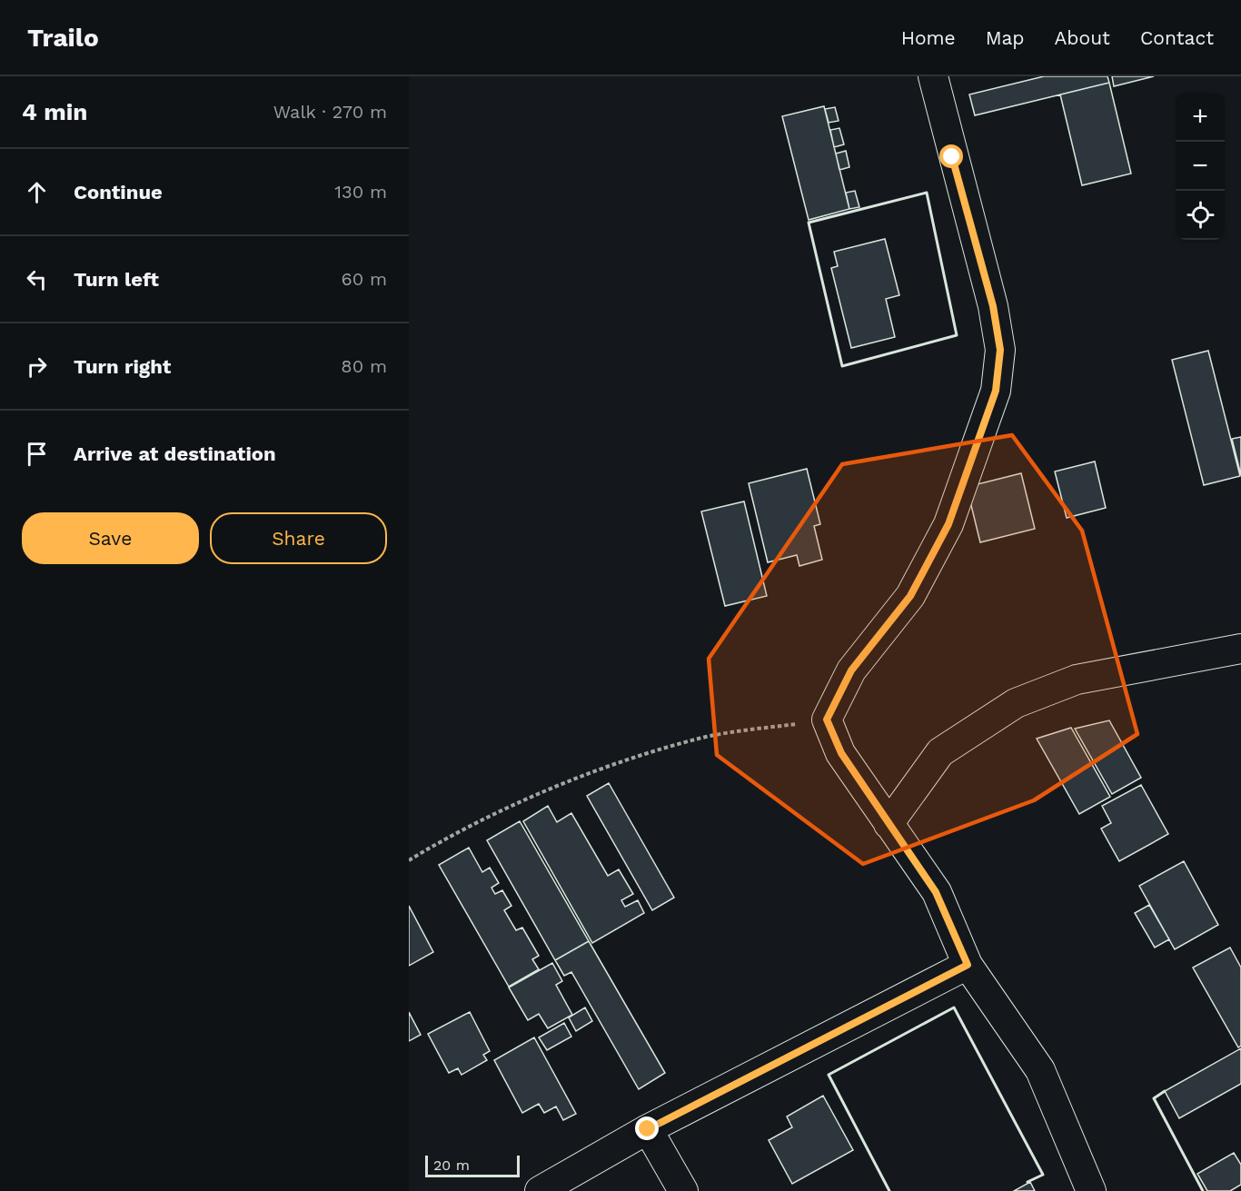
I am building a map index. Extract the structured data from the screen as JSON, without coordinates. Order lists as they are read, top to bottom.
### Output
{
  "scale_bar": "20 m",
  "page": {
    "header": "Trailo",
    "nav": [
      "Home",
      "Map",
      "About",
      "Contact"
    ],
    "heading": ["4 min", "Walk · 270 m"],
    "map_buttons": ["+", "−"],
    "list": [
      ["Continue", "130 m"],
      ["Turn left", "60 m"],
      ["Turn right", "80 m"],
      "Arrive at destination"
    ],
    "buttons": ["Save", "Share"],
    "scale": "20 m"
  }
}
